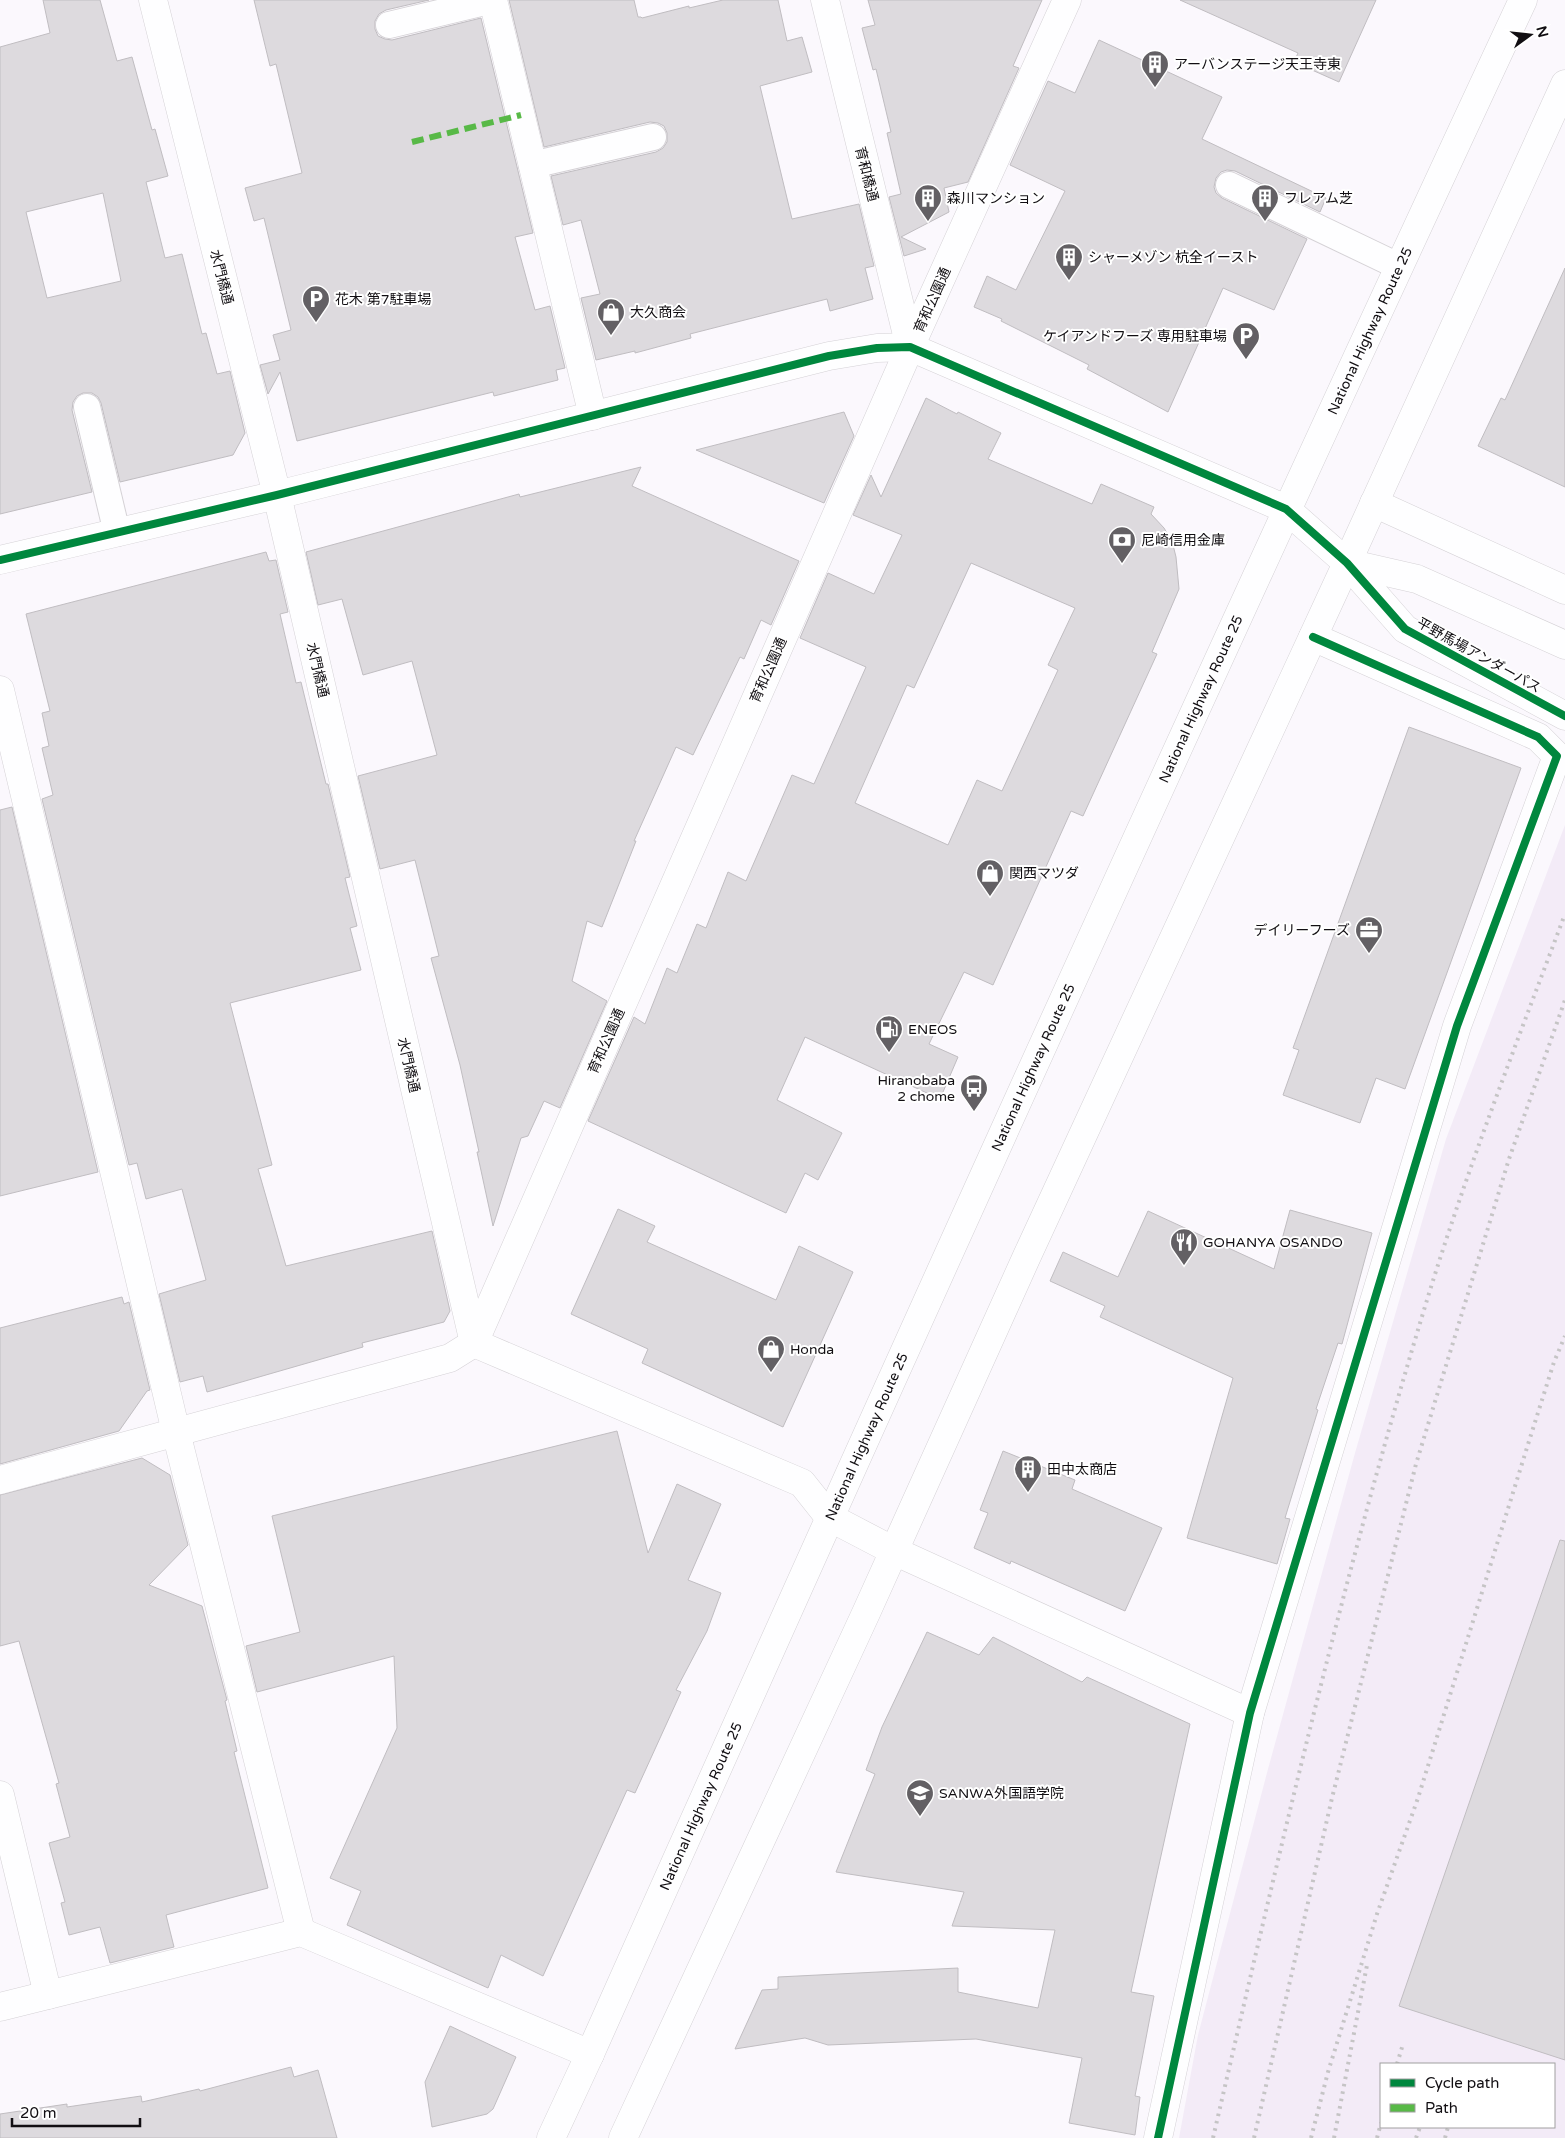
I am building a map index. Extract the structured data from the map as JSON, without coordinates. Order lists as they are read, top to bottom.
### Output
{
  "streets": {
    "main road": [
      "育和橋通",
      "水門橋通",
      "育和公園通",
      "National Highway Route 25",
      "平野馬場アンダーパス"
    ]
  },
  "crossings": [
    ["育和橋通", "育和公園通"],
    ["育和橋通", "平野馬場アンダーパス"],
    ["水門橋通", "育和公園通"],
    ["育和公園通", "平野馬場アンダーパス"],
    ["National Highway Route 25", "平野馬場アンダーパス"]
  ],
  "places": {
    "building": [
      "アーバンステージ天王寺東",
      "森川マンション",
      "フレアム芝",
      "シャーメゾン 杭全イースト",
      "田中太商店"
    ],
    "parking": ["花木 第7駐車場", "ケイアンドフーズ 専用駐車場"],
    "shop": ["大久商会", "関西マツダ", "Honda"],
    "bank": ["尼崎信用金庫"],
    "office": ["デイリーフーズ"],
    "fuel station": ["ENEOS"],
    "bus stop": ["Hiranobaba 2 chome"],
    "restaurant": ["GOHANYA OSANDO"],
    "school or university": ["SANWA外国語学院"]
  },
  "legend": ["Cycle path", "Path"],
  "scale_bar": "20 m",
  "north": "right"
}
